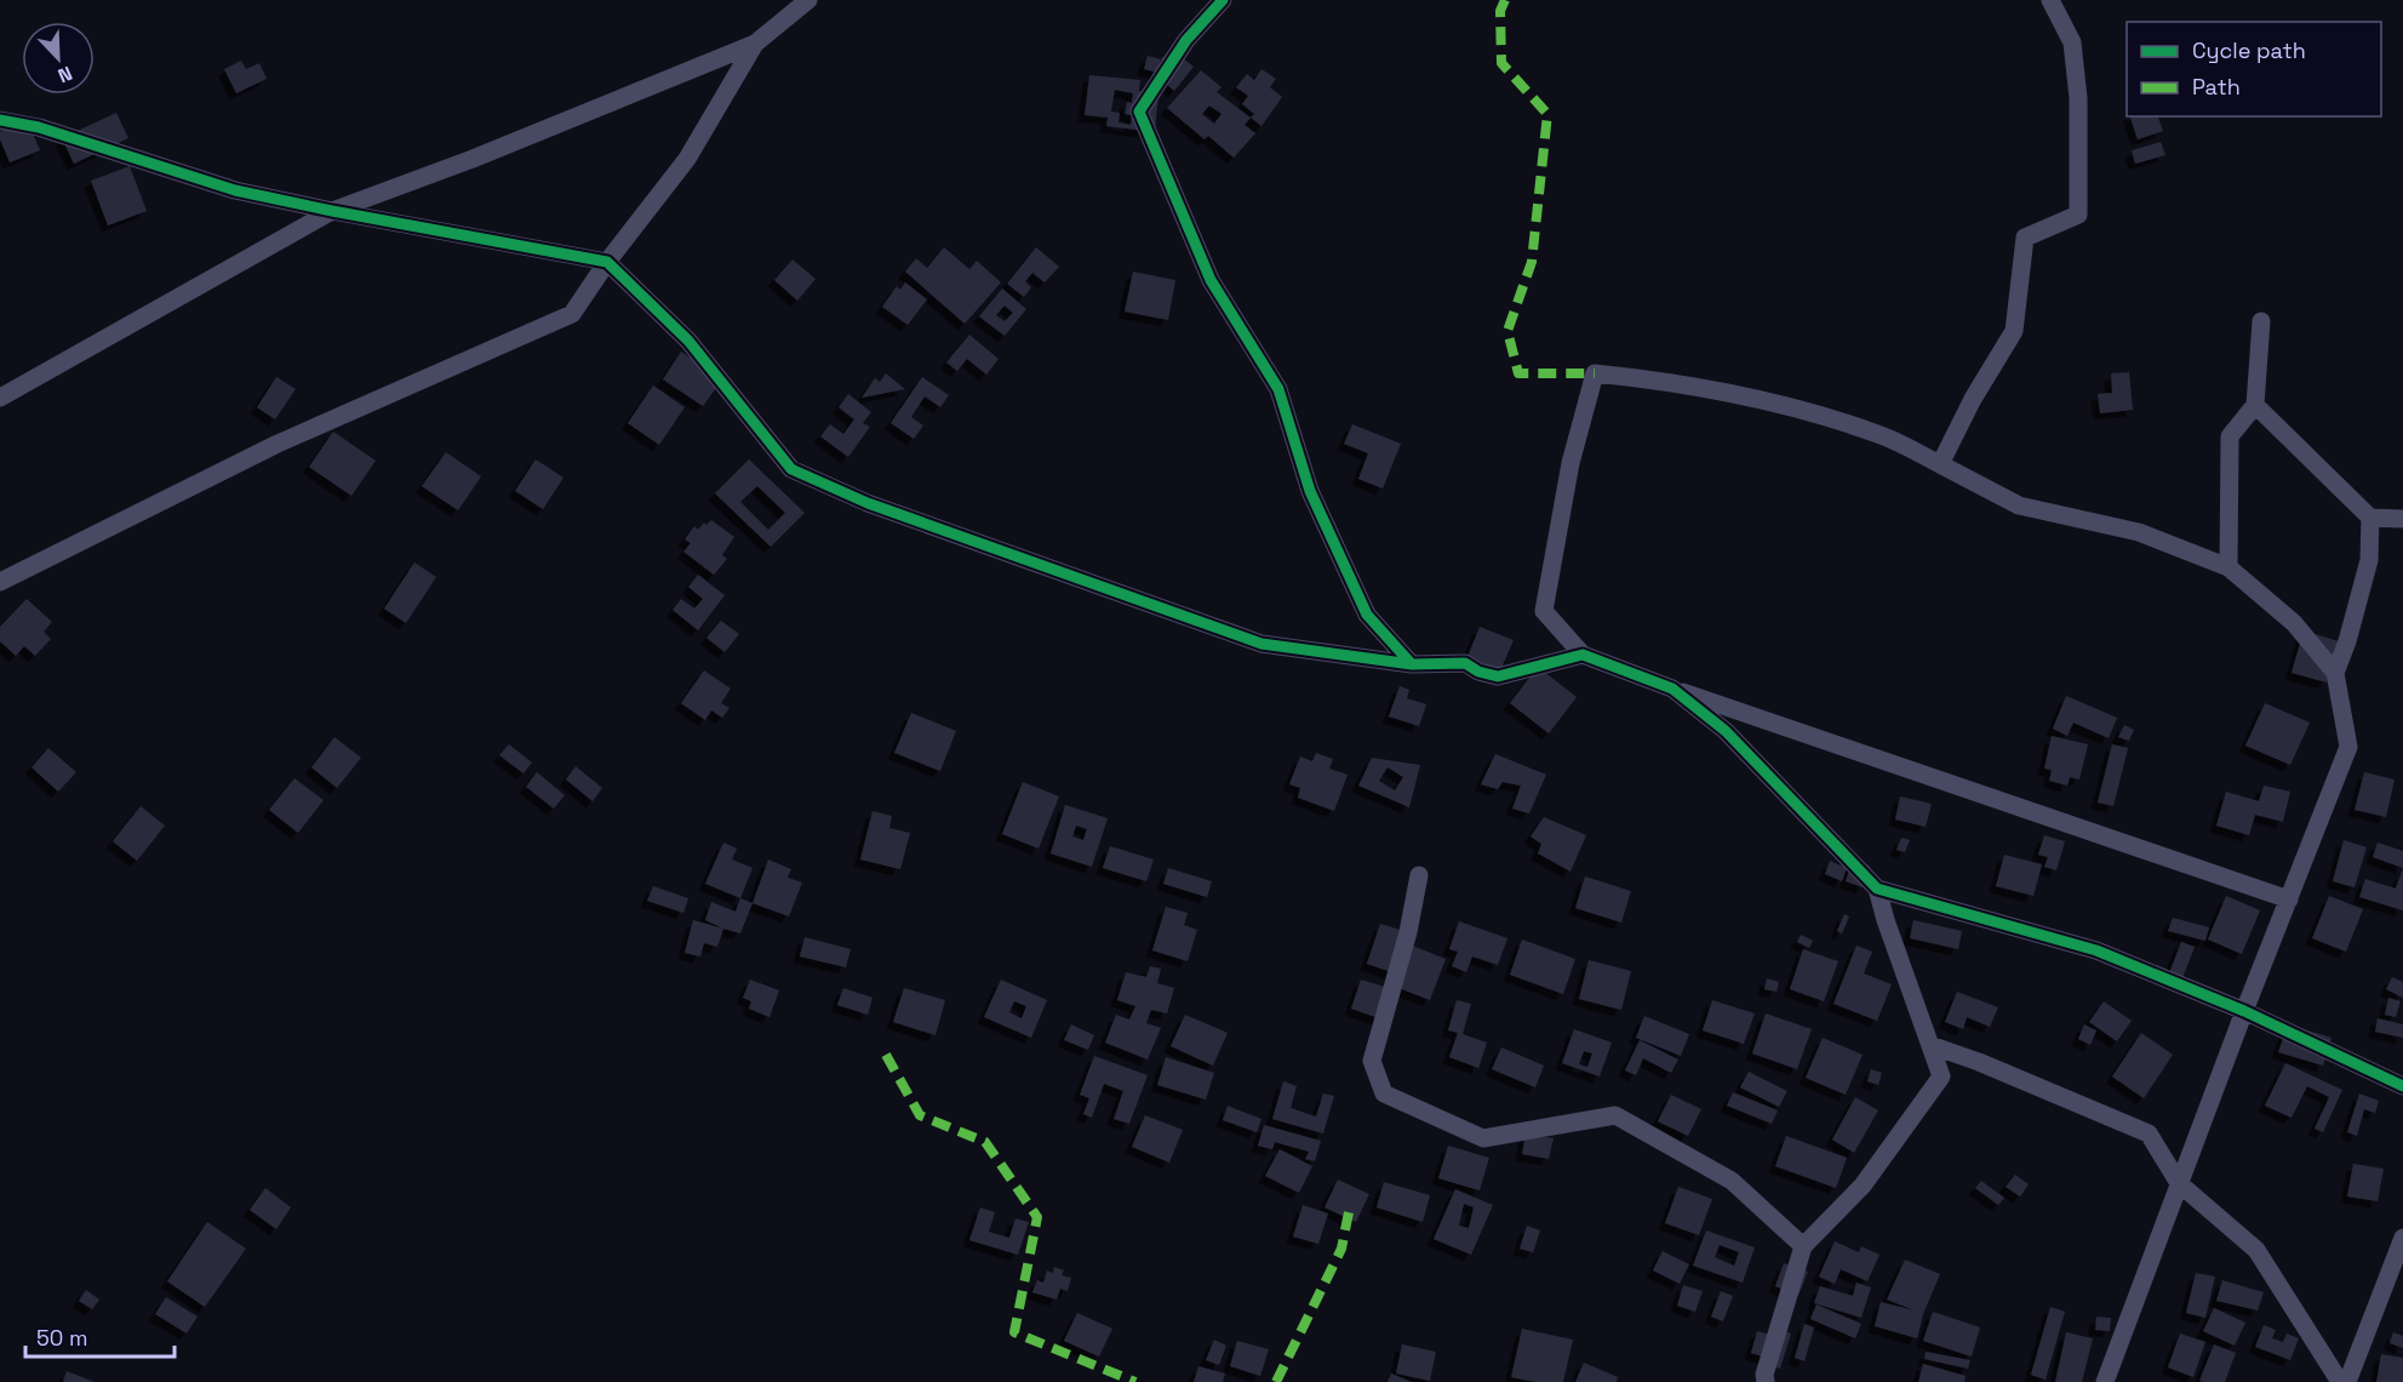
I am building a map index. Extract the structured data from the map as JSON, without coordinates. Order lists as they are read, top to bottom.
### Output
{
  "legend": ["Cycle path", "Path"],
  "scale_bar": "50 m",
  "north": "bottom right"
}
